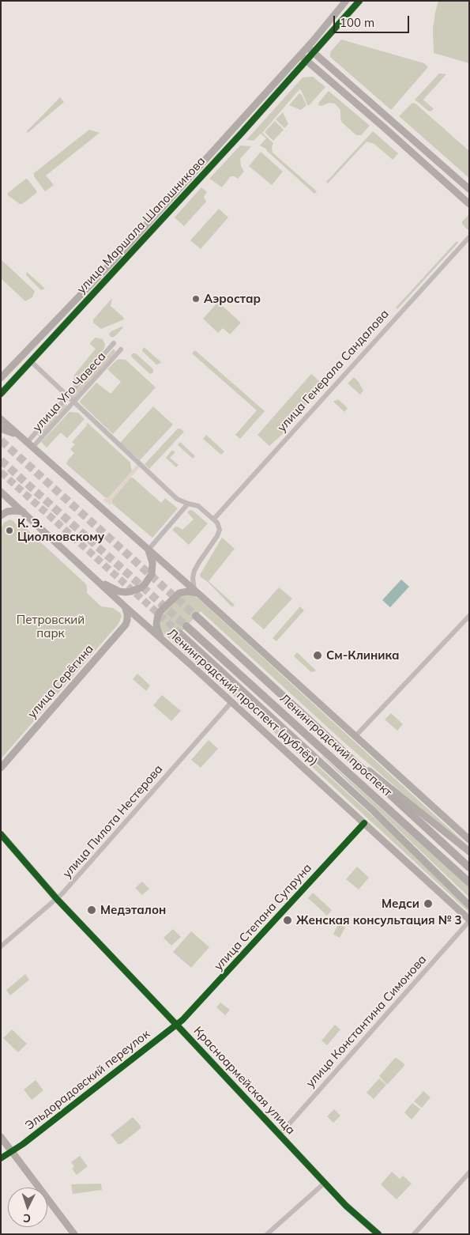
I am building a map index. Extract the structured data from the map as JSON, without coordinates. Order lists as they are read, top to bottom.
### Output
{
  "streets": {
    "main road": ["Ленинградский проспект"],
    "street": [
      "улица Маршала Шапошникова",
      "улица Генерала Сандалова",
      "улица Уго Чавеса",
      "улица Серёгина",
      "Ленинградский проспект (дублёр)",
      "улица Пилота Нестерова",
      "улица Степана Супруна",
      "улица Константина Симонова",
      "Эльдорадовский переулок",
      "Красноармейская улица"
    ]
  },
  "crossings": [
    ["улица Серёгина", "Ленинградский проспект (дублёр)"],
    ["Ленинградский проспект (дублёр)", "улица Пилота Нестерова"],
    ["Ленинградский проспект (дублёр)", "улица Степана Супруна"],
    ["Ленинградский проспект (дублёр)", "улица Константина Симонова"],
    ["улица Пилота Нестерова", "Красноармейская улица"],
    ["улица Степана Супруна", "Эльдорадовский переулок"],
    ["улица Степана Супруна", "Красноармейская улица"],
    ["улица Константина Симонова", "Красноармейская улица"],
    ["Эльдорадовский переулок", "Красноармейская улица"]
  ],
  "parks": ["Петровский парк"],
  "places": [
    "Аэростар",
    "К. Э. Циолковскому",
    "См-Клиника",
    "Медси",
    "Медэталон",
    "Женская консультация № 3"
  ],
  "scale_bar": "100 m",
  "north": "bottom"
}
